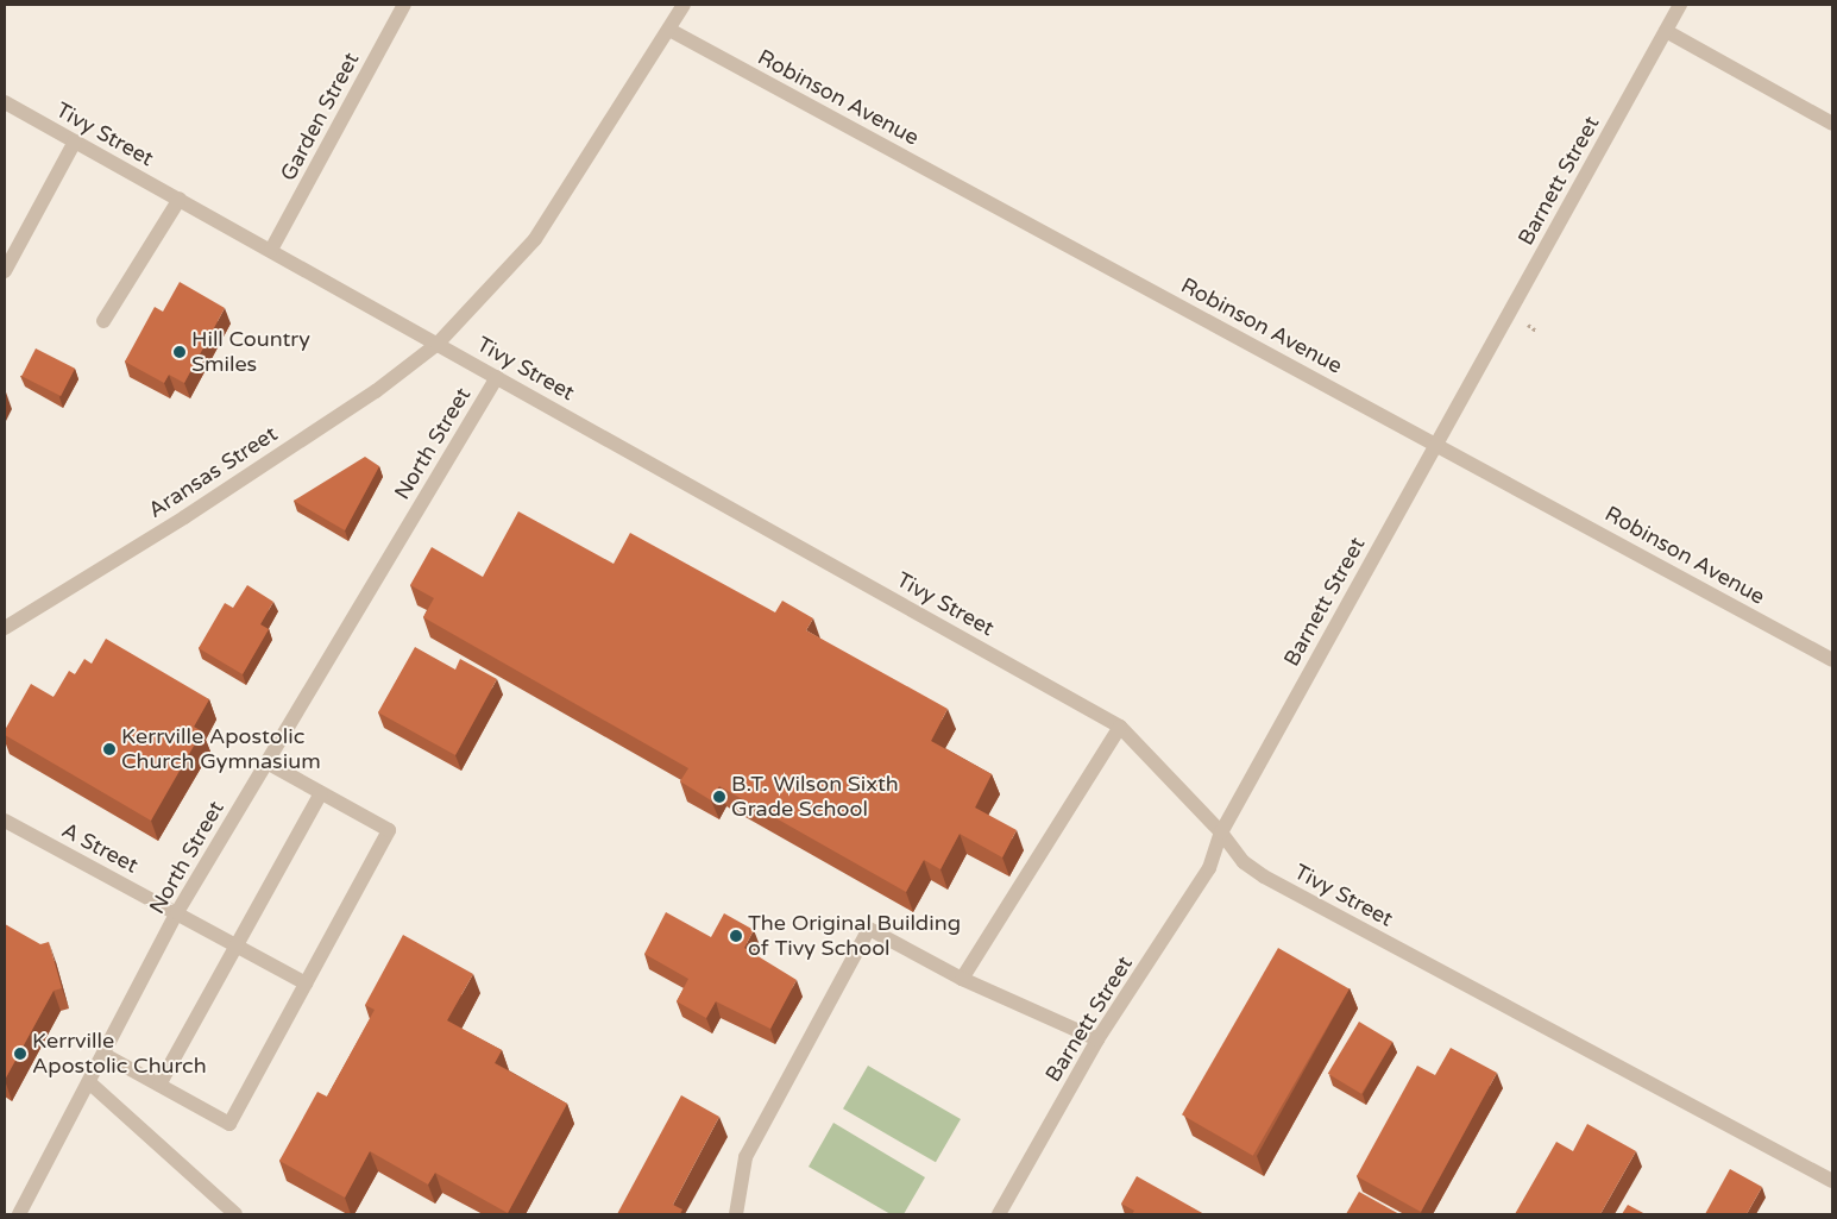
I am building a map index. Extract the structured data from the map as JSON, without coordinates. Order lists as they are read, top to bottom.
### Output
{
  "streets": {
    "street": [
      "Robinson Avenue",
      "Garden Street",
      "Tivy Street",
      "Barnett Street",
      "North Street",
      "Aransas Street",
      "A Street"
    ]
  },
  "crossings": [
    ["Robinson Avenue", "Barnett Street"],
    ["Garden Street", "Tivy Street"],
    ["Tivy Street", "Barnett Street"],
    ["Tivy Street", "North Street"],
    ["Tivy Street", "Aransas Street"],
    ["North Street", "A Street"]
  ],
  "places": [
    "Hill Country Smiles",
    "Kerrville Apostolic Church Gymnasium",
    "B.T. Wilson Sixth Grade School",
    "The Original Building of Tivy School",
    "Kerrville Apostolic Church"
  ]
}
